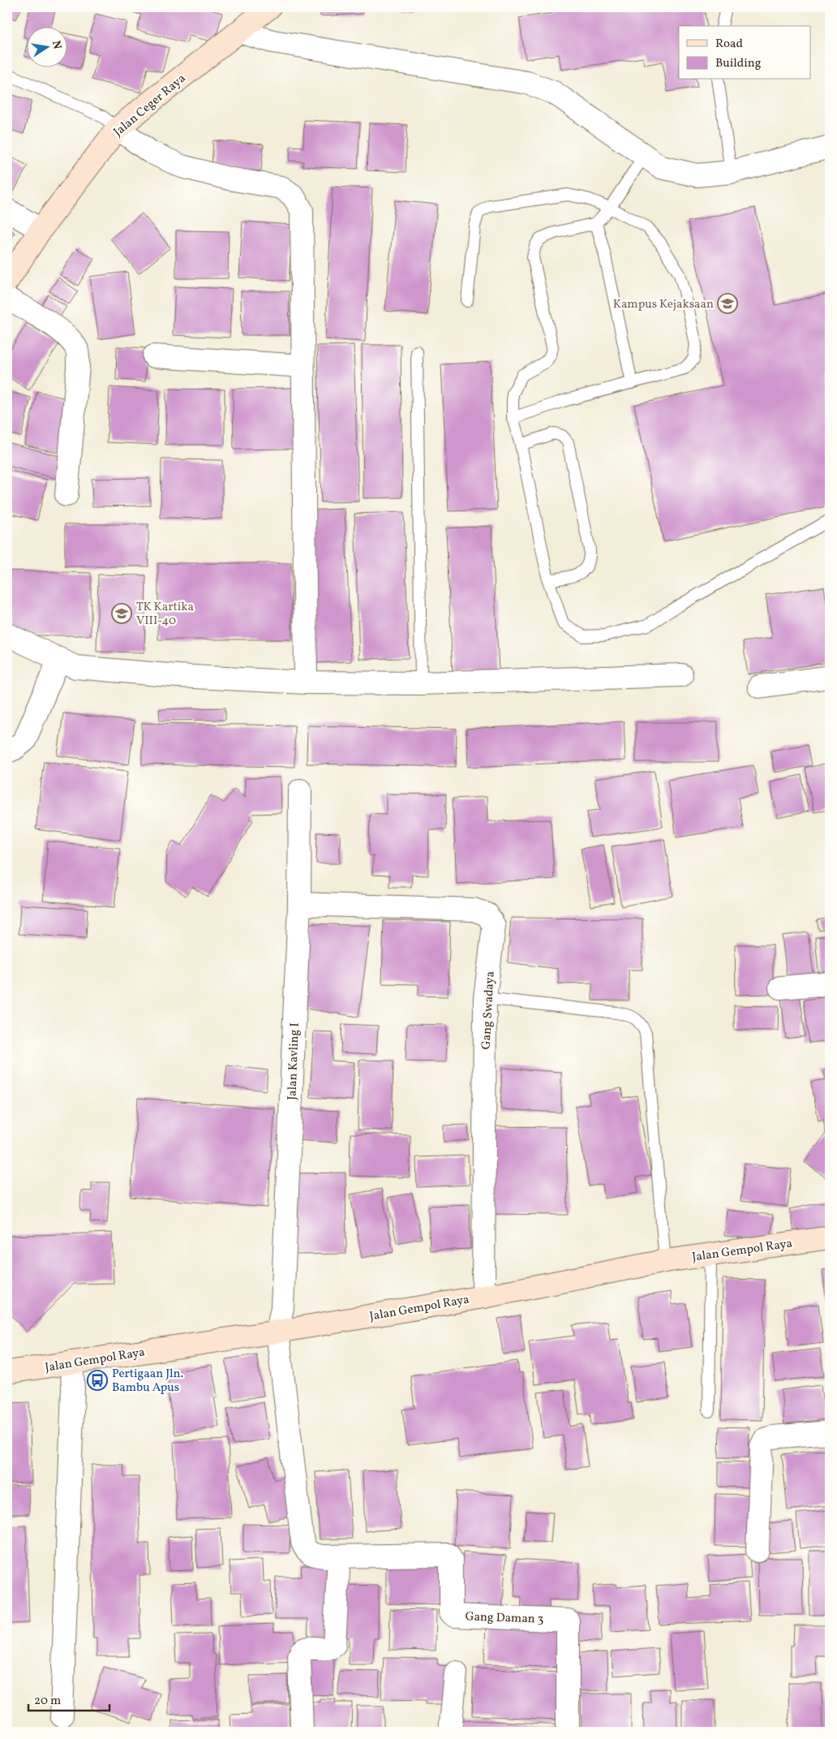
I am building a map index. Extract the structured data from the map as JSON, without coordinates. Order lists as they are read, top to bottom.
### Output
{
  "streets": {
    "main road": ["Jalan Ceger Raya", "Jalan Gempol Raya"],
    "street": ["Gang Swadaya", "Jalan Kavling I", "Gang Daman 3"]
  },
  "crossings": [
    ["Gang Swadaya", "Jalan Kavling I"],
    ["Gang Swadaya", "Jalan Gempol Raya"],
    ["Jalan Kavling I", "Jalan Gempol Raya"],
    ["Jalan Kavling I", "Gang Daman 3"],
    ["Jalan Gempol Raya", "Gang Daman 3"]
  ],
  "places": {
    "school or university": ["Kampus Kejaksaan", "TK Kartika VIII-40"],
    "bus stop": ["Pertigaan Jln. Bambu Apus"]
  },
  "legend": ["Road", "Building"],
  "scale_bar": "20 m",
  "north": "right"
}
